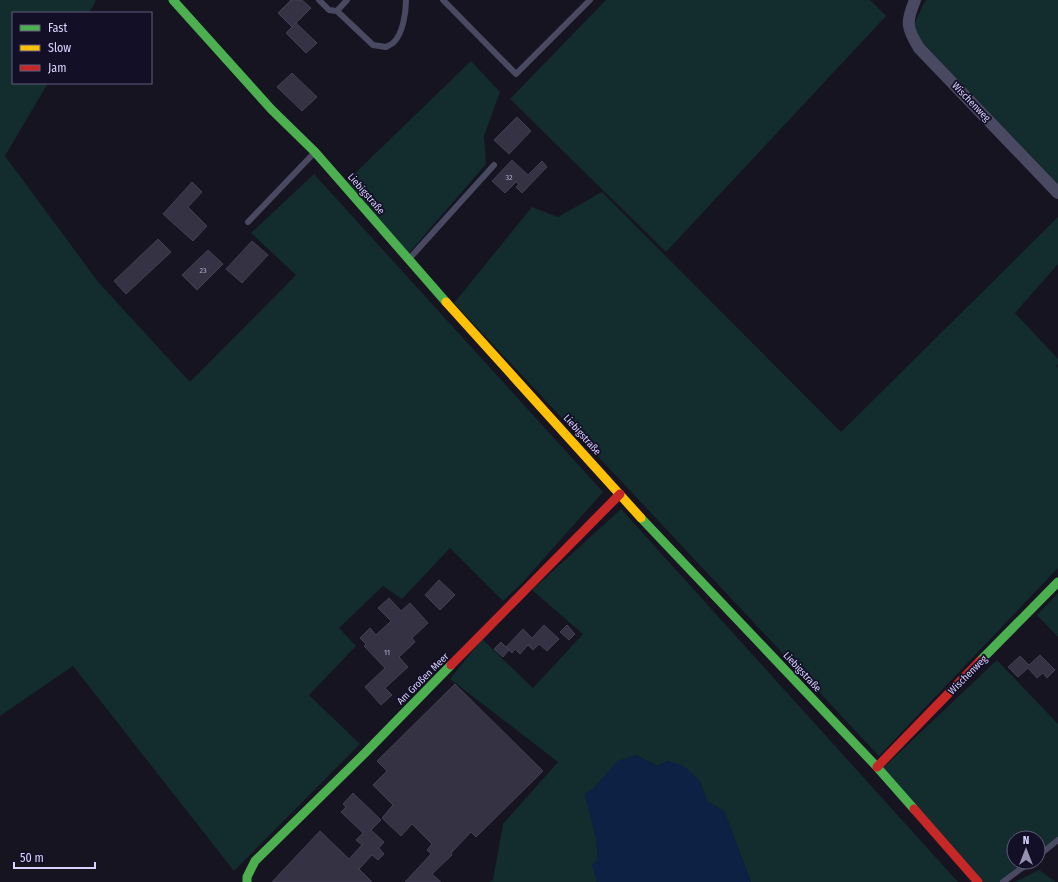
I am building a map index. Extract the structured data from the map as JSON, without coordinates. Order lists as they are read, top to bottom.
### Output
{
  "streets": {
    "street": ["Wischenweg", "Liebigstraße", "Am Großen Meer"]
  },
  "crossings": [
    ["Wischenweg", "Liebigstraße"],
    ["Liebigstraße", "Am Großen Meer"]
  ],
  "house_numbers": ["32", "23", "11"],
  "legend": ["Fast", "Slow", "Jam"],
  "scale_bar": "50 m",
  "north": "top"
}
